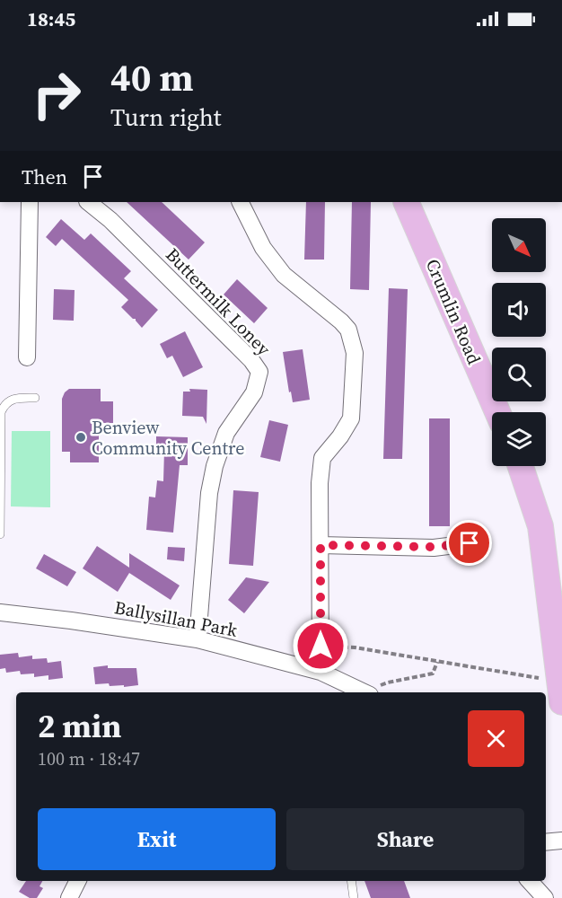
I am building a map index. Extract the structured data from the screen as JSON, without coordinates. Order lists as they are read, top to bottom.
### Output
{
  "streets": {
    "main road": ["Crumlin Road"],
    "street": ["Buttermilk Loney", "Ballysillan Park"]
  },
  "crossings": [
    ["Buttermilk Loney", "Ballysillan Park"]
  ],
  "places": ["Benview Community Centre"],
  "north": "bottom right",
  "page": {
    "status": "18:45",
    "turn": ["40 m", "Turn right"],
    "then": "Then",
    "heading": ["2 min", "100 m · 18:47"],
    "buttons": ["Exit", "Share"]
  }
}
